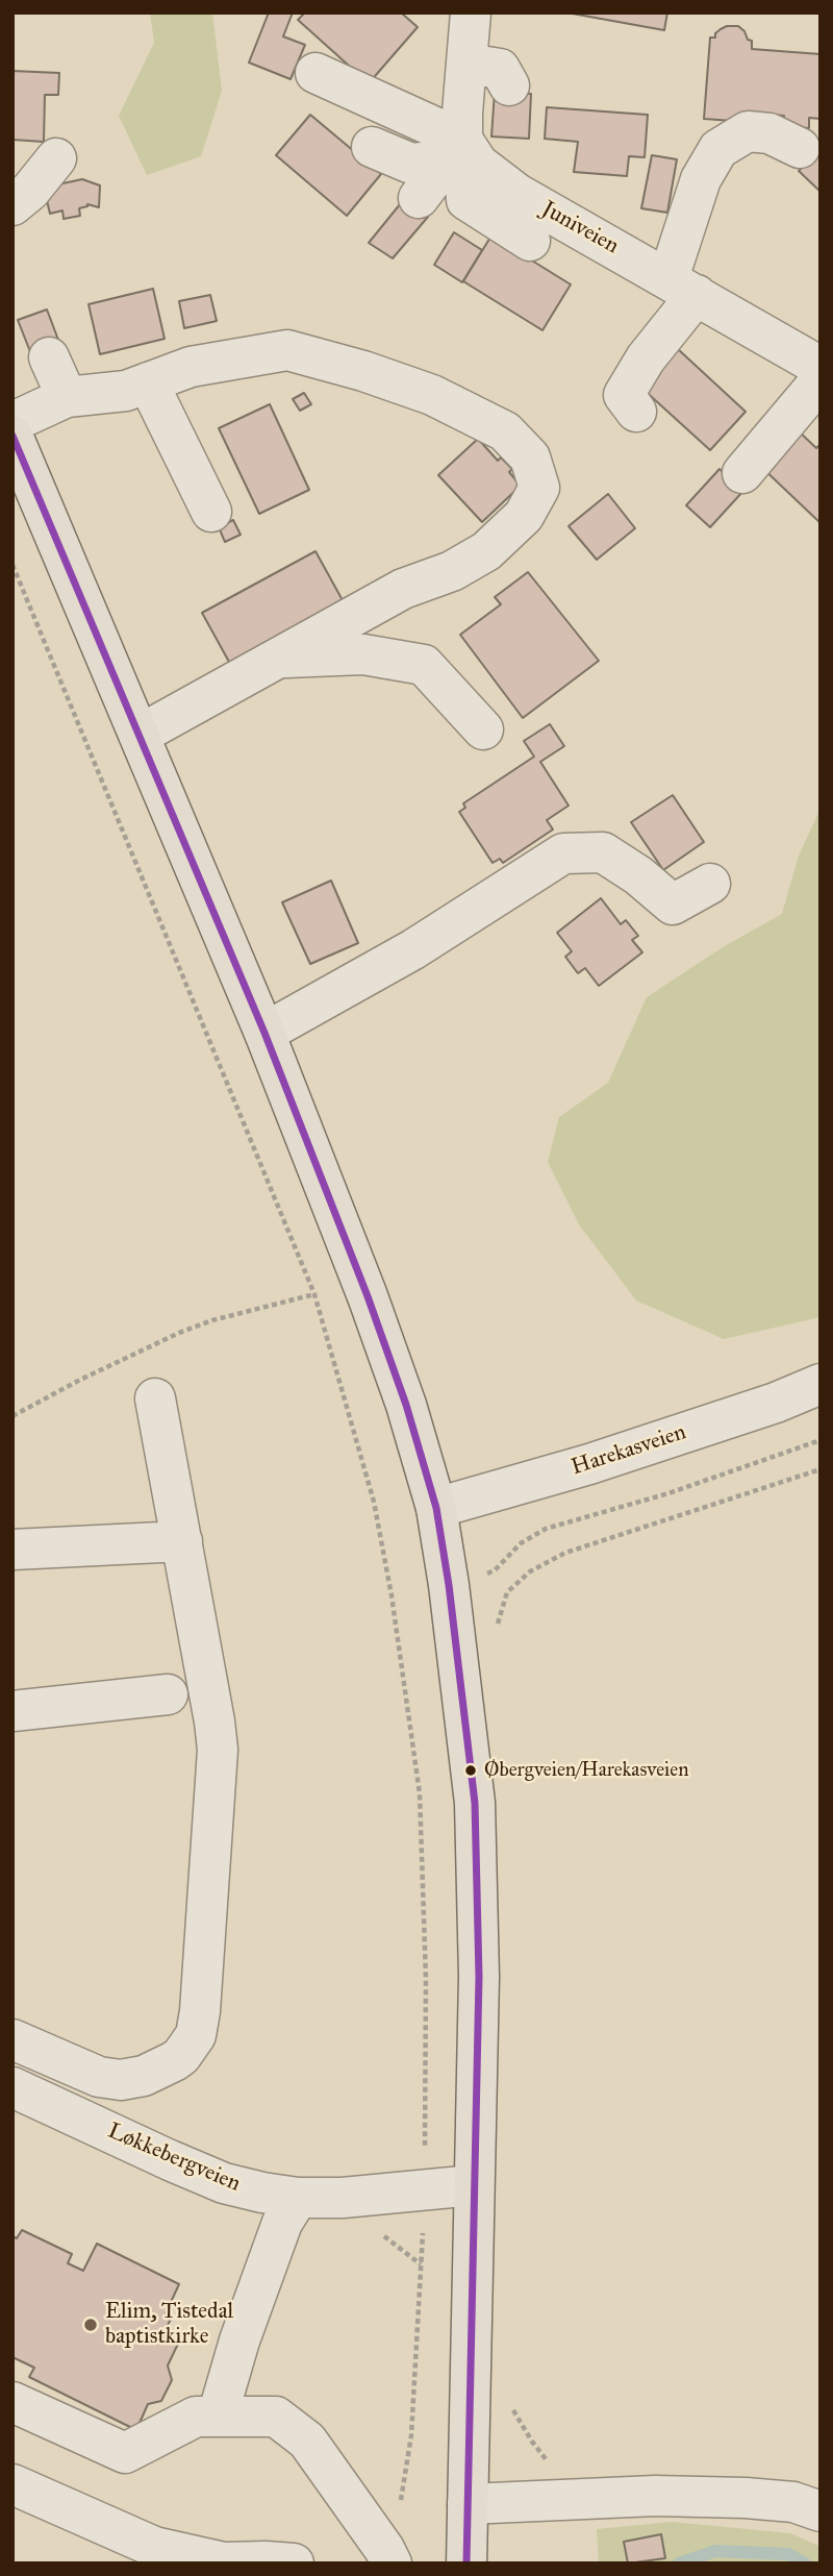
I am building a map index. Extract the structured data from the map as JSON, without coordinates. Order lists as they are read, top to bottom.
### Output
{
  "streets": {
    "street": ["Juniveien", "Harekasveien", "Løkkebergveien"]
  },
  "places": ["Øbergveien/Harekasveien", "Elim, Tistedal baptistkirke"]
}
